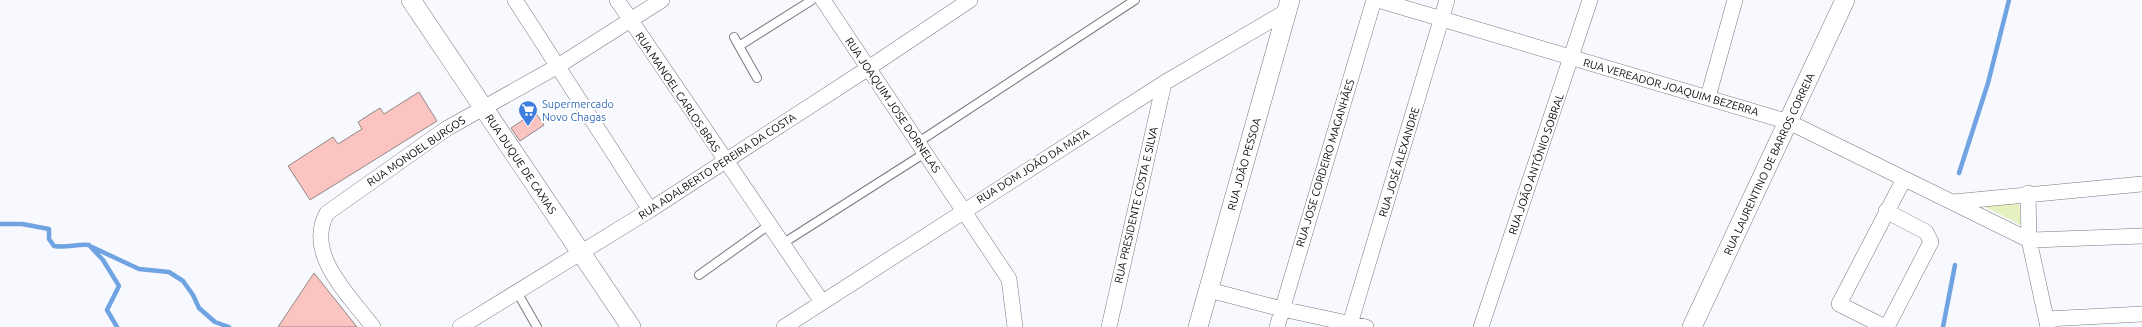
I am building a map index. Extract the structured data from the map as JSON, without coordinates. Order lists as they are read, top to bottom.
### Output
{
  "streets": {
    "street": [
      "RUA VEREADOR JOAQUIM BEZERRA",
      "RUA MANOEL CARLOS BRAS",
      "RUA JOAQUIM JOSE DORNELAS",
      "RUA MONOEL BURGOS",
      "RUA JOSÉ ALEXANDRE",
      "RUA JOSE CORDEIRO MAGANHÃES",
      "RUA DUQUE DE CAXIAS",
      "RUA JOÃO PESSOA",
      "RUA JOÃO ANTÔNIO SOBRAL",
      "RUA LAURENTINO DE BARROS CORREIA",
      "RUA ADALBERTO PEREIRA DA COSTA",
      "RUA DOM JOÃO DA MATA",
      "RUA PRESIDENTE COSTA E SILVA"
    ]
  },
  "crossings": [
    ["RUA VEREADOR JOAQUIM BEZERRA", "RUA JOSÉ ALEXANDRE"],
    ["RUA VEREADOR JOAQUIM BEZERRA", "RUA JOÃO ANTÔNIO SOBRAL"],
    ["RUA VEREADOR JOAQUIM BEZERRA", "RUA LAURENTINO DE BARROS CORREIA"],
    ["RUA MANOEL CARLOS BRAS", "RUA MONOEL BURGOS"],
    ["RUA MANOEL CARLOS BRAS", "RUA ADALBERTO PEREIRA DA COSTA"],
    ["RUA MANOEL CARLOS BRAS", "RUA DOM JOÃO DA MATA"],
    ["RUA JOAQUIM JOSE DORNELAS", "RUA ADALBERTO PEREIRA DA COSTA"],
    ["RUA JOAQUIM JOSE DORNELAS", "RUA DOM JOÃO DA MATA"],
    ["RUA MONOEL BURGOS", "RUA DUQUE DE CAXIAS"],
    ["RUA DUQUE DE CAXIAS", "RUA ADALBERTO PEREIRA DA COSTA"],
    ["RUA JOÃO PESSOA", "RUA DOM JOÃO DA MATA"],
    ["RUA DOM JOÃO DA MATA", "RUA PRESIDENTE COSTA E SILVA"]
  ],
  "places": {
    "supermarket": ["Supermercado Novo Chagas"]
  }
}
